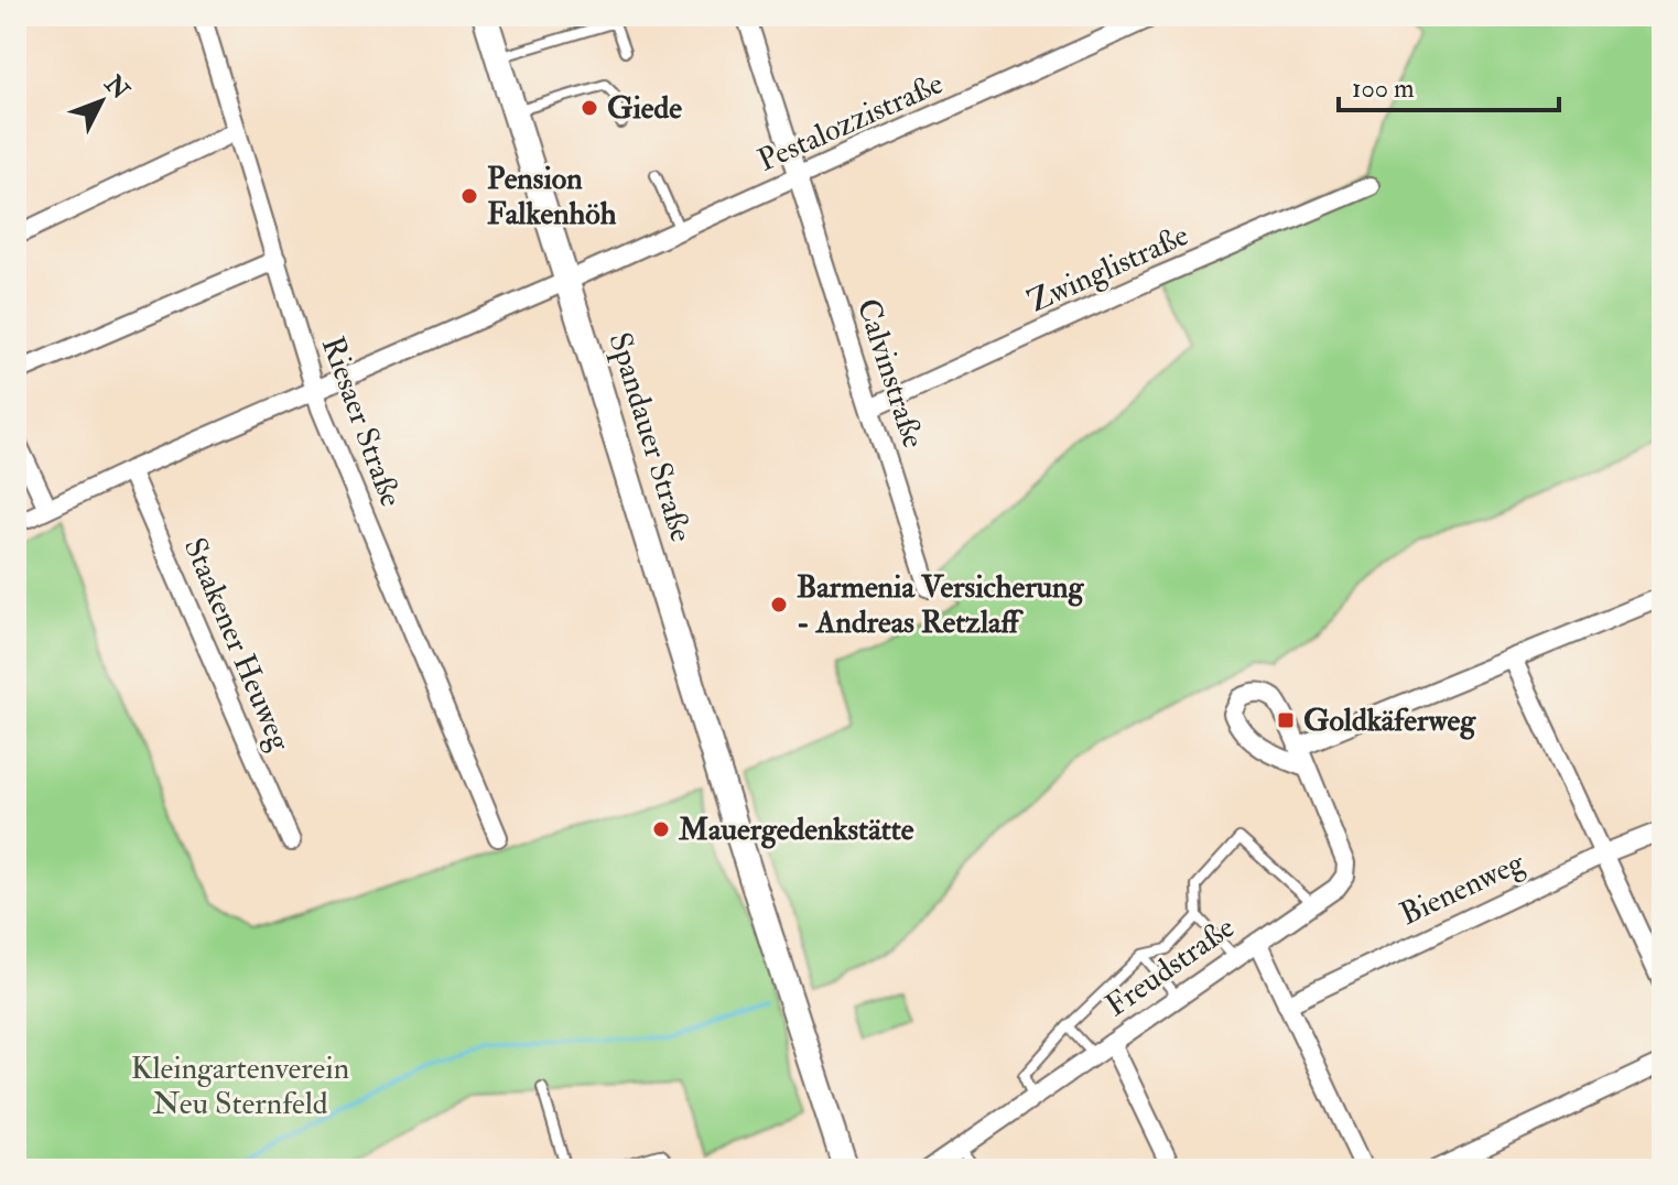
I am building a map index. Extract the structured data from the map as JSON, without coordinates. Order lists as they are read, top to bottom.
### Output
{
  "streets": {
    "main road": ["Spandauer Straße"],
    "street": [
      "Pestalozzistraße",
      "Zwinglistraße",
      "Calvinstraße",
      "Riesaer Straße",
      "Staakener Heuweg",
      "Bienenweg",
      "Freudstraße"
    ]
  },
  "crossings": [
    ["Pestalozzistraße", "Calvinstraße"],
    ["Pestalozzistraße", "Spandauer Straße"],
    ["Zwinglistraße", "Calvinstraße"]
  ],
  "parks": ["Kleingartenverein Neu Sternfeld"],
  "places": {
    "other": [
      "Giede",
      "Pension Falkenhöh",
      "Barmenia Versicherung - Andreas Retzlaff",
      "Mauergedenkstätte"
    ],
    "transit": ["Goldkäferweg"]
  },
  "scale_bar": "100 m",
  "north": "top right"
}
